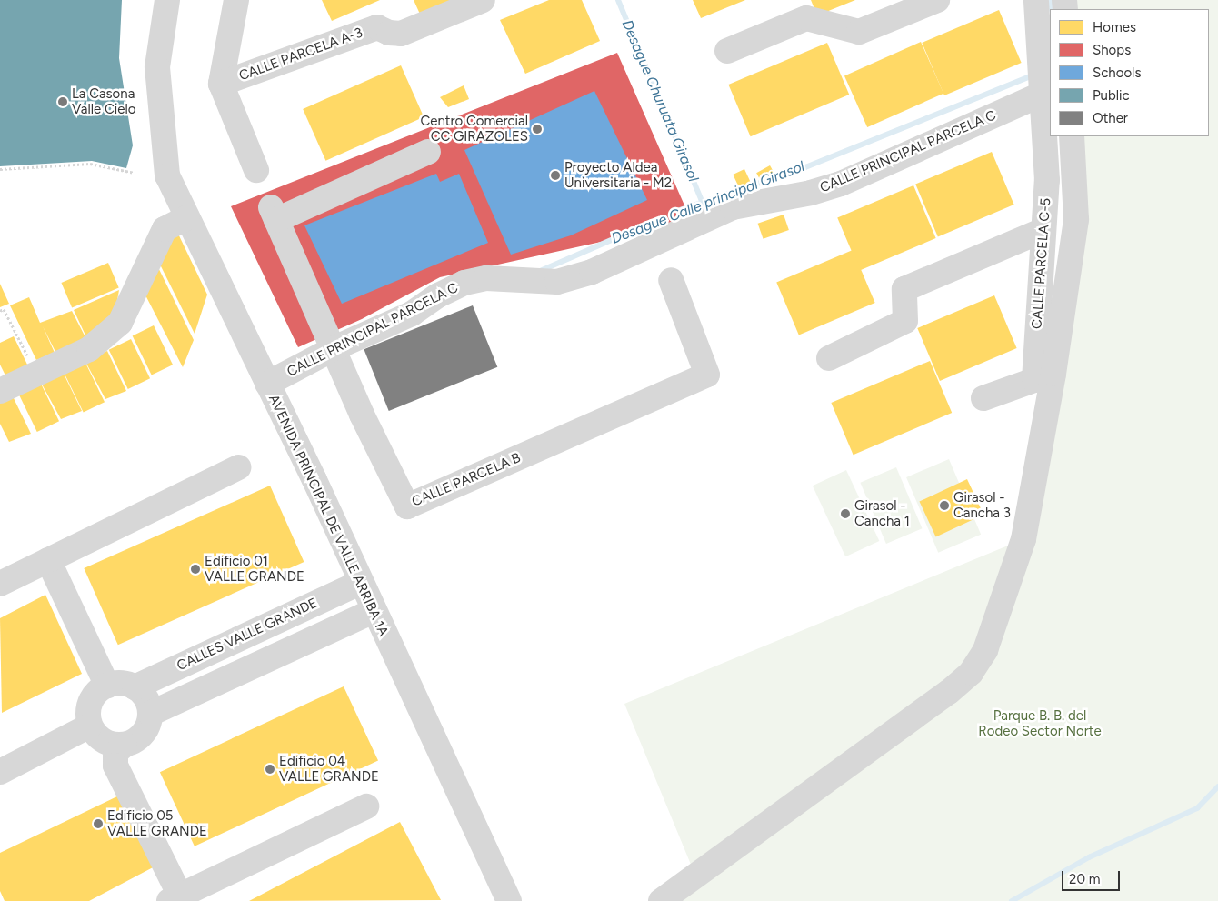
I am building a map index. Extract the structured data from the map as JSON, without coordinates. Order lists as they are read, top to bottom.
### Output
{
  "streets": {
    "street": [
      "CALLE PARCELA A-3",
      "CALLE PRINCIPAL PARCELA C",
      "CALLE PARCELA C-5",
      "CALLE PARCELA B",
      "AVENIDA PRINCIPAL DE VALLE ARRIBA 1A",
      "CALLES VALLE GRANDE"
    ]
  },
  "crossings": [
    ["CALLE PRINCIPAL PARCELA C", "CALLE PARCELA C-5"],
    ["CALLE PRINCIPAL PARCELA C", "CALLE PARCELA B"],
    ["CALLE PRINCIPAL PARCELA C", "AVENIDA PRINCIPAL DE VALLE ARRIBA 1A"],
    ["AVENIDA PRINCIPAL DE VALLE ARRIBA 1A", "CALLES VALLE GRANDE"]
  ],
  "water": ["Desague Churuata Girasol", "Desague Calle principal Girasol"],
  "parks": ["Parque B. B. del Rodeo Sector Norte"],
  "places": [
    "La Casona Valle Cielo",
    "Centro Comercial CC GIRAZOLES",
    "Proyecto Aldea Universitaria - M2",
    "Girasol - Cancha 3",
    "Girasol - Cancha 1",
    "Edificio 01 VALLE GRANDE",
    "Edificio 04 VALLE GRANDE",
    "Edificio 05 VALLE GRANDE"
  ],
  "legend": [
    "Homes",
    "Shops",
    "Schools",
    "Public",
    "Other"
  ],
  "scale_bar": "20 m"
}
